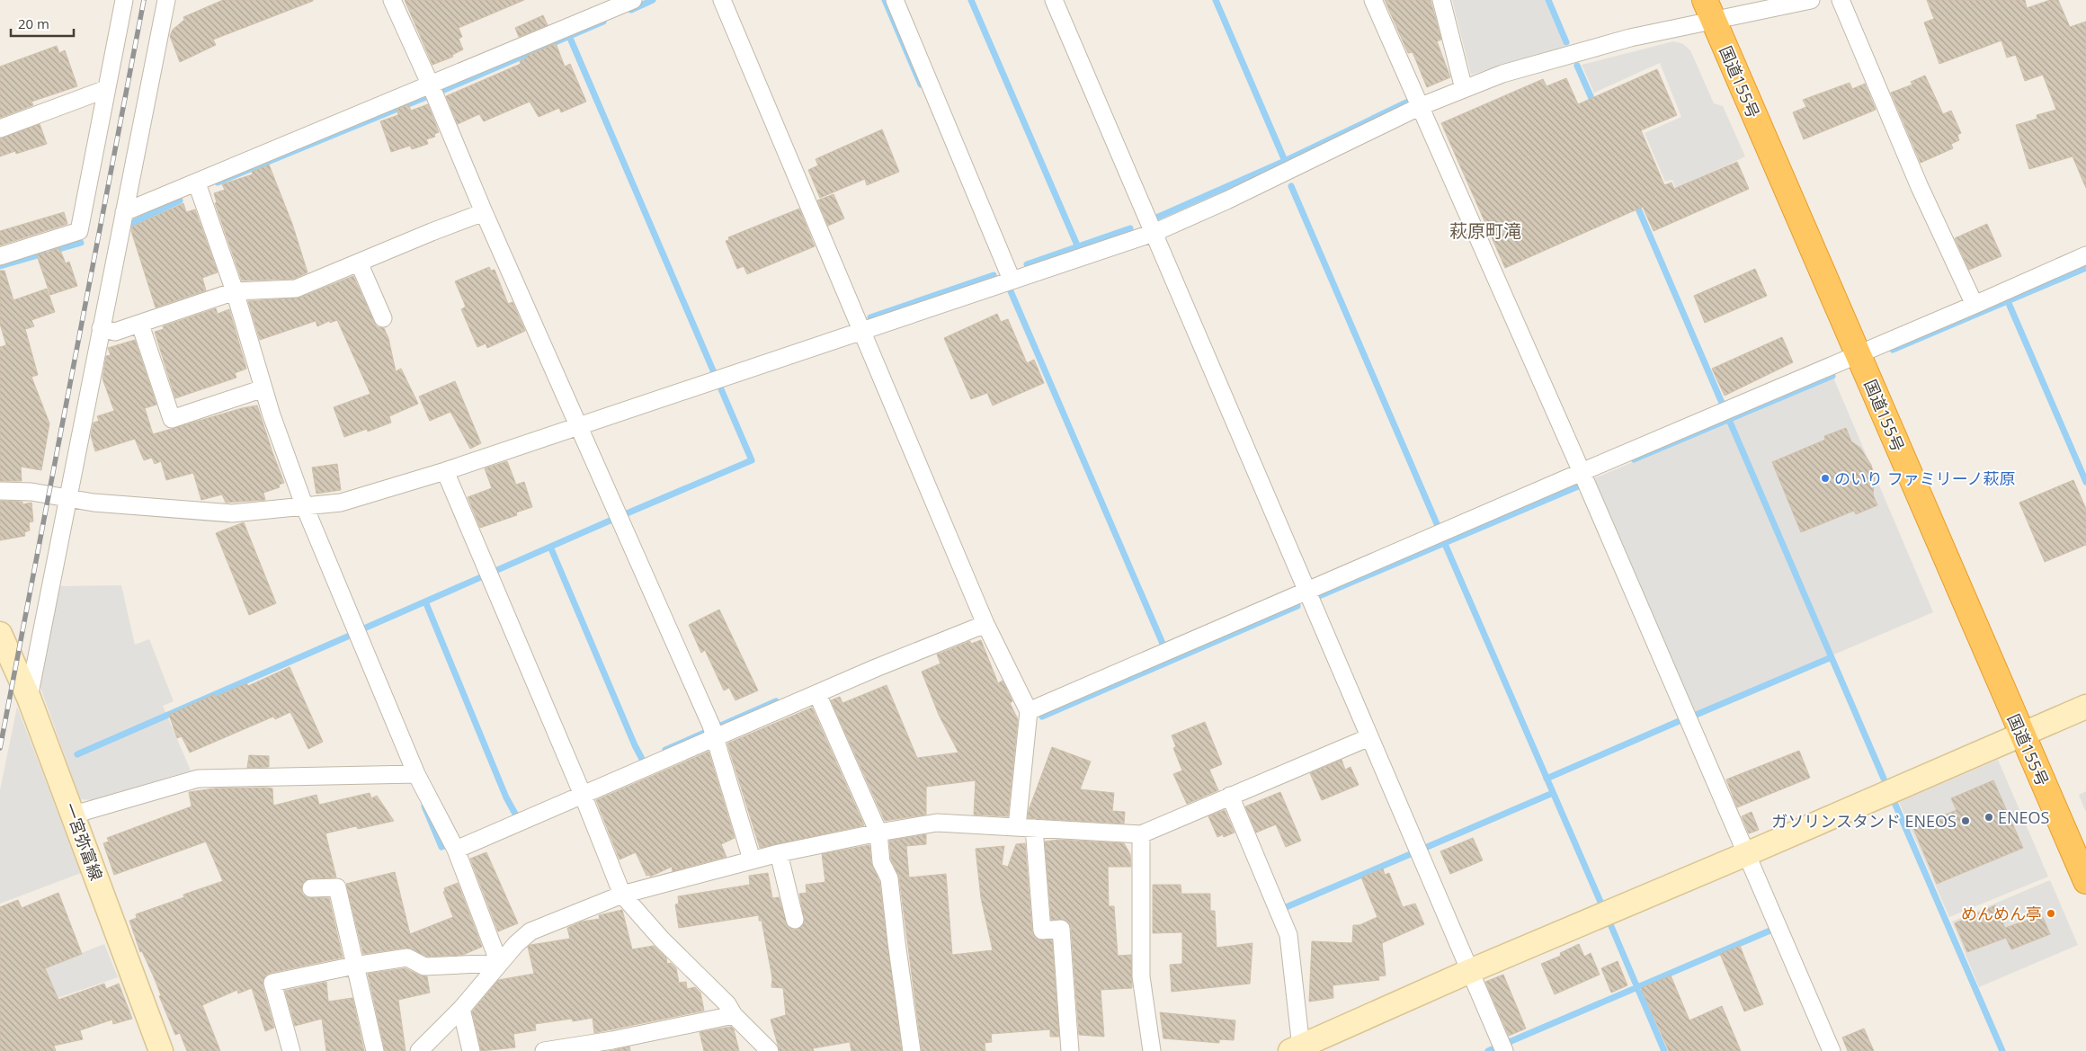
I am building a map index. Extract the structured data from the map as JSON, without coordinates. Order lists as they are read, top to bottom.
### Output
{
  "streets": {
    "highway": ["国道155号"],
    "street": ["一宮弥富線"]
  },
  "districts": ["萩原町滝"],
  "places": [
    "のいり ファミリーノ萩原",
    "ENEOS",
    "ガソリンスタンド ENEOS",
    "めんめん亭"
  ],
  "scale_bar": "20 m"
}
